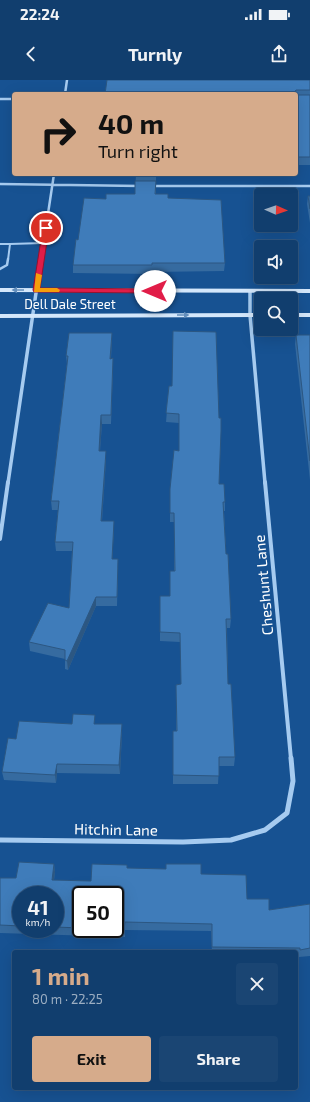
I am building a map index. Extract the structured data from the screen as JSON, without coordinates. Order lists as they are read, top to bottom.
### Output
{
  "streets": {
    "main road": ["Dell Dale Street"],
    "street": ["Cheshunt Lane", "Hitchin Lane"]
  },
  "crossings": [
    ["Dell Dale Street", "Cheshunt Lane"],
    ["Cheshunt Lane", "Hitchin Lane"]
  ],
  "north": "right",
  "page": {
    "status": "22:24",
    "header": "Turnly",
    "turn": ["40 m", "Turn right"],
    "speed": "41 km/h",
    "limit": "50",
    "heading": ["1 min", "80 m · 22:25"],
    "buttons": ["Exit", "Share"]
  }
}
